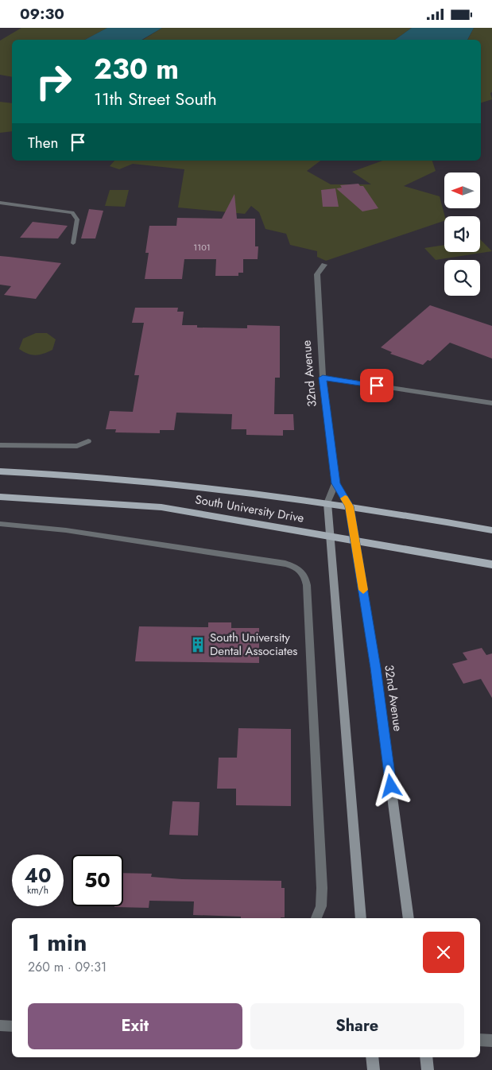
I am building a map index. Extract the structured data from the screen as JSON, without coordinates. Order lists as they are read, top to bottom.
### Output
{
  "streets": {
    "main road": ["32nd Avenue", "South University Drive"]
  },
  "crossings": [
    ["32nd Avenue", "South University Drive"]
  ],
  "places": {
    "building": ["South University Dental Associates"]
  },
  "house_numbers": ["1101"],
  "north": "left",
  "page": {
    "status": "09:30",
    "turn": ["230 m", "11th Street South"],
    "then": "Then",
    "speed": "40 km/h",
    "limit": "50",
    "heading": ["1 min", "260 m · 09:31"],
    "buttons": ["Exit", "Share"]
  }
}
